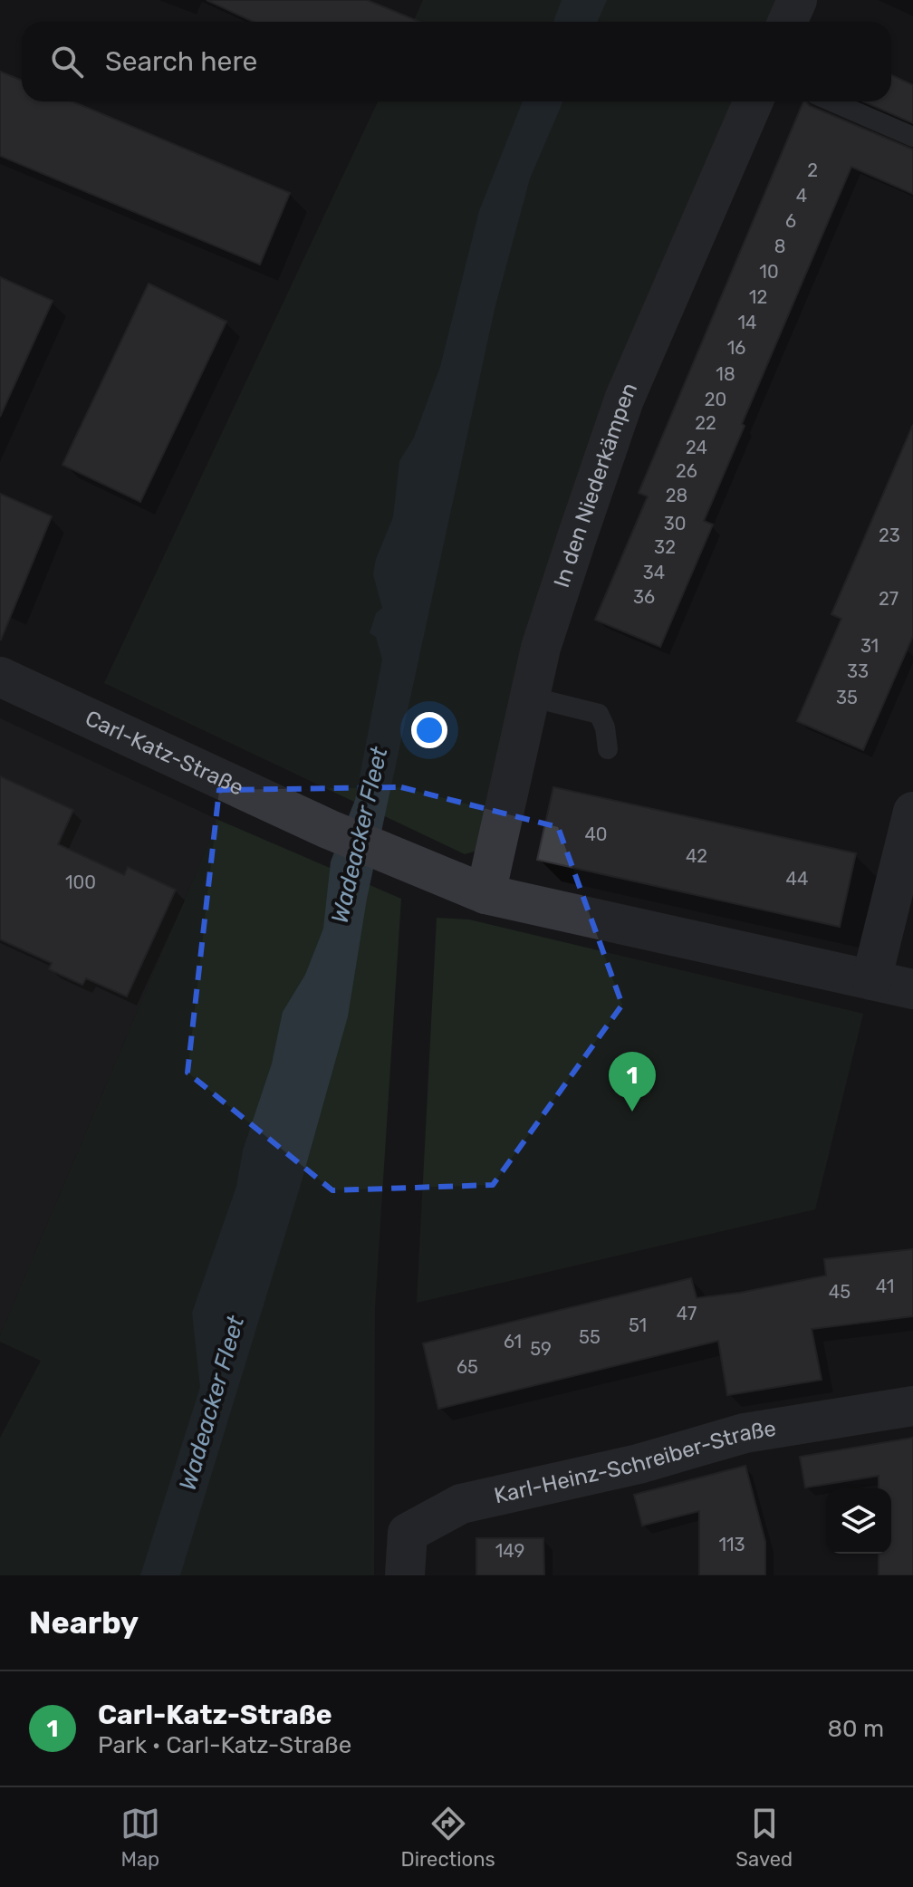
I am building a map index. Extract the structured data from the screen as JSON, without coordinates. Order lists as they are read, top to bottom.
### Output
{
  "streets": {
    "street": ["In den Niederkämpen", "Carl-Katz-Straße", "Karl-Heinz-Schreiber-Straße"]
  },
  "crossings": [
    ["In den Niederkämpen", "Carl-Katz-Straße"]
  ],
  "water": ["Wadeacker Fleet"],
  "house_numbers": [
    "2",
    "4",
    "6",
    "8",
    "10",
    "12",
    "14",
    "16",
    "18",
    "20",
    "22",
    "24",
    "26",
    "28",
    "30",
    "23",
    "32",
    "34",
    "36",
    "27",
    "31",
    "33",
    "35",
    "40",
    "42",
    "44",
    "100",
    "41",
    "45",
    "47",
    "51",
    "55",
    "61",
    "59",
    "65",
    "113",
    "149"
  ],
  "page": {
    "search": "Search here",
    "pins": "1",
    "heading": "Nearby",
    "list": [
      {
        "mark": "1",
        "name": "Carl-Katz-Straße",
        "note": "Park · Carl-Katz-Straße",
        "value": "80 m"
      }
    ],
    "nav": ["Map", "Directions", "Saved"]
  }
}
